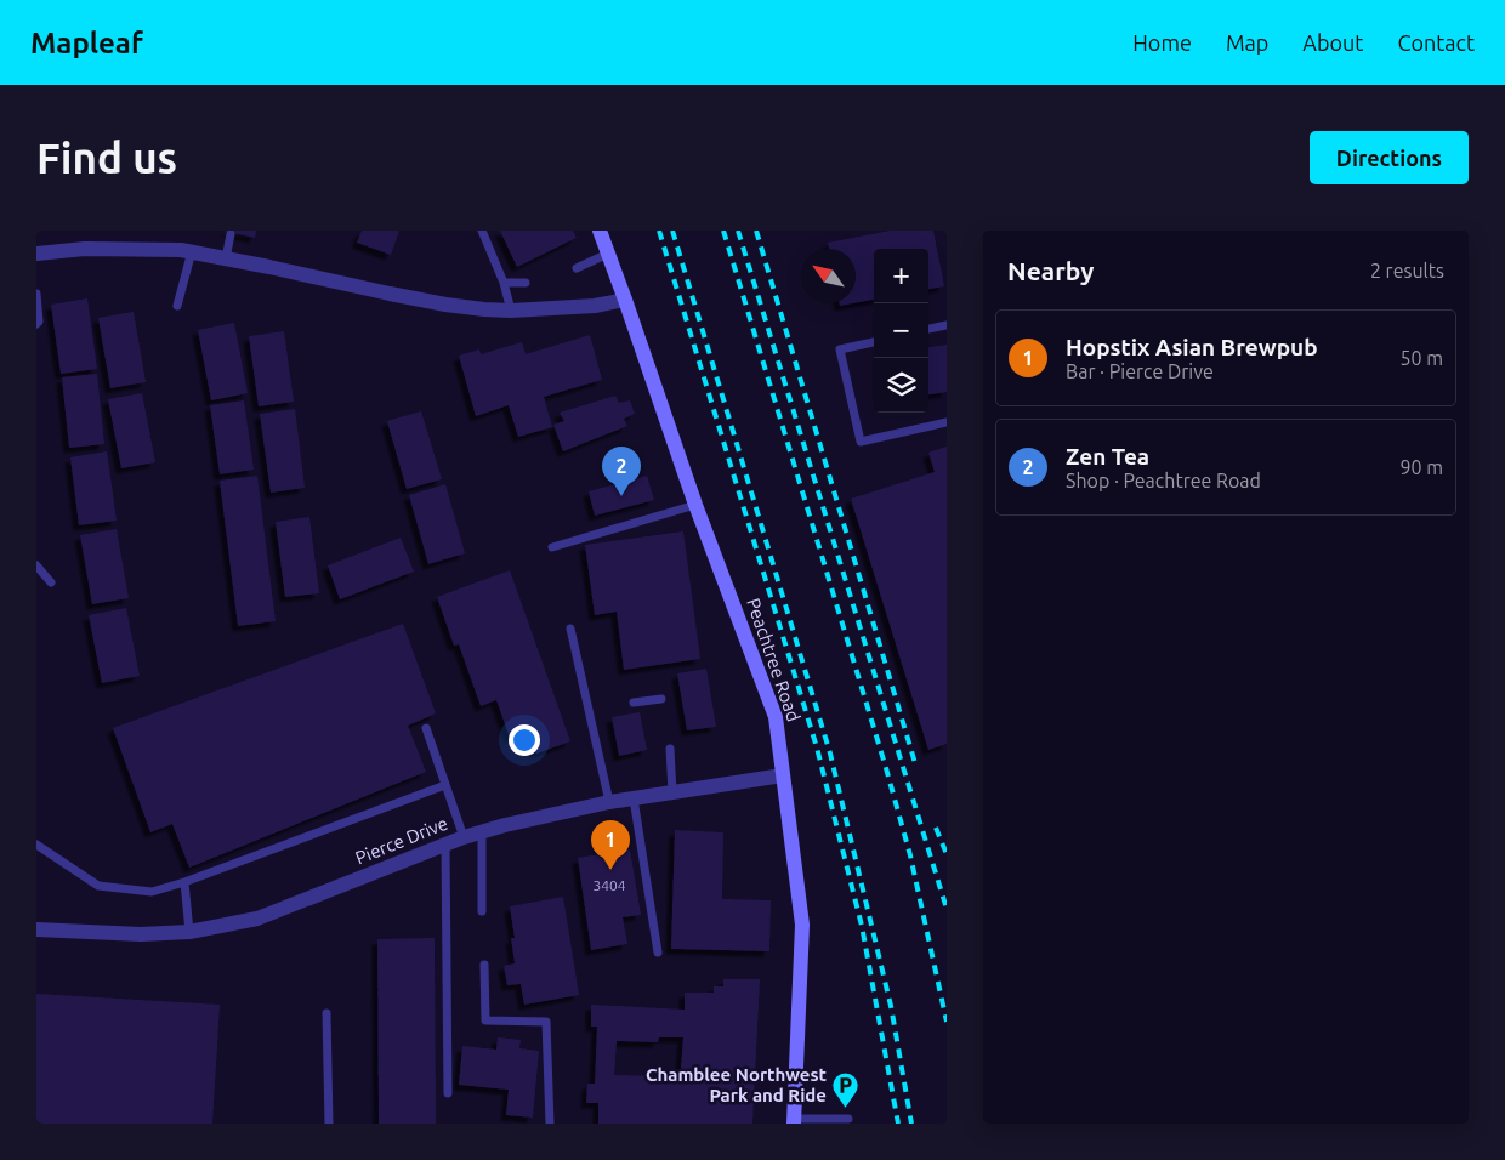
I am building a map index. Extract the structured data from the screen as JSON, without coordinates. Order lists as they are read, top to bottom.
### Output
{
  "streets": {
    "street": ["Peachtree Road", "Pierce Drive"]
  },
  "crossings": [
    ["Peachtree Road", "Pierce Drive"]
  ],
  "places": {
    "parking": ["Chamblee Northwest Park and Ride"]
  },
  "house_numbers": ["3404"],
  "north": "top left",
  "page": {
    "header": "Mapleaf",
    "nav": [
      "Home",
      "Map",
      "About",
      "Contact"
    ],
    "buttons": "Directions",
    "title": "Find us",
    "heading": ["Nearby", "2 results"],
    "map_buttons": ["+", "−"],
    "list": [
      {
        "mark": "1",
        "name": "Hopstix Asian Brewpub",
        "note": "Bar · Pierce Drive",
        "value": "50 m"
      },
      {
        "mark": "2",
        "name": "Zen Tea",
        "note": "Shop · Peachtree Road",
        "value": "90 m"
      }
    ],
    "pins": ["2", "1"]
  }
}
